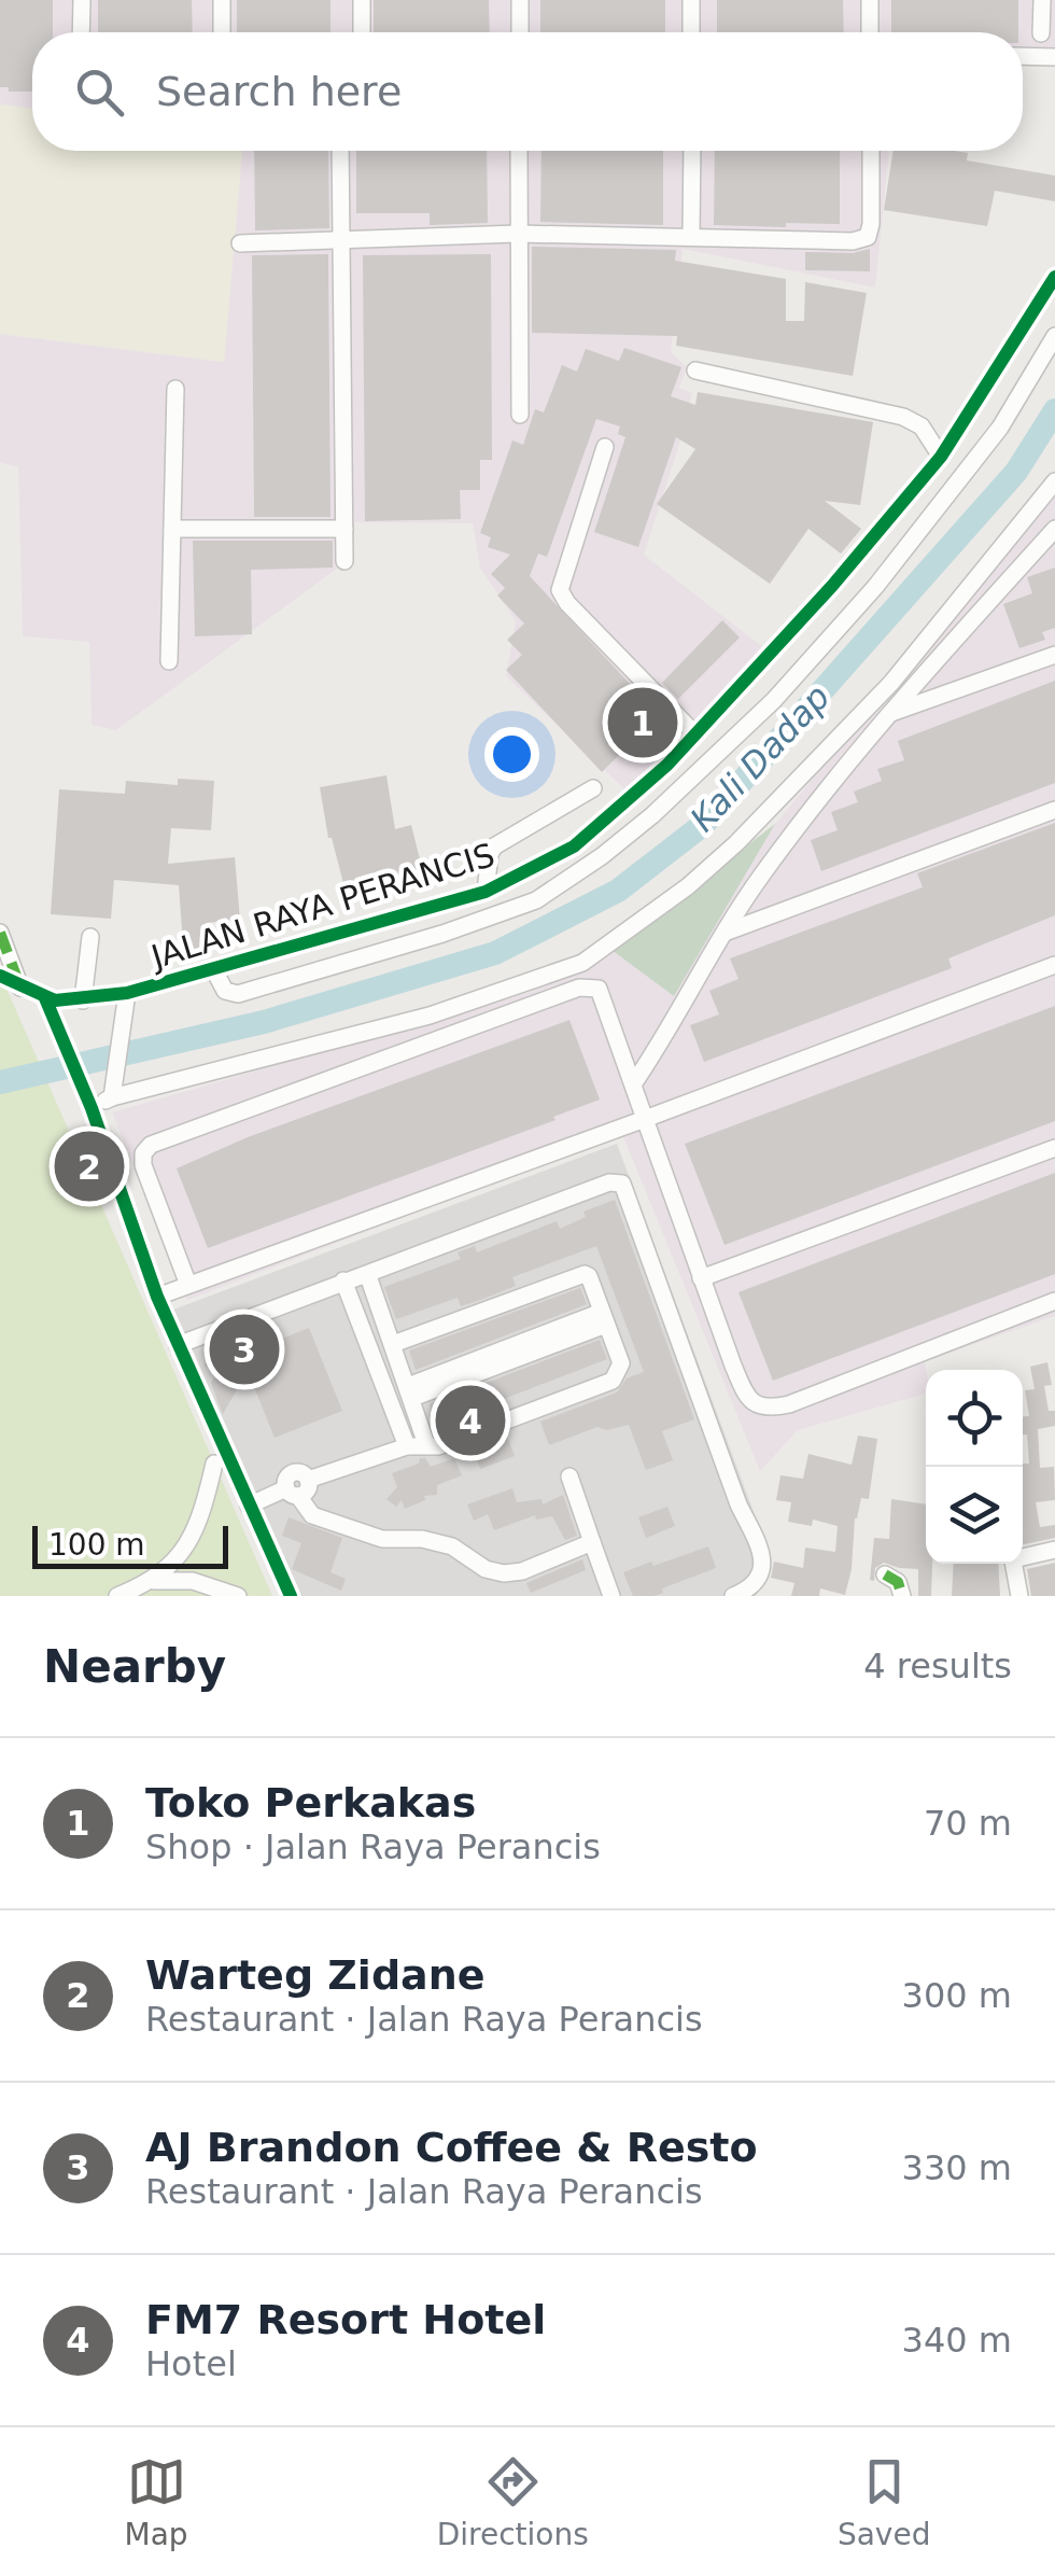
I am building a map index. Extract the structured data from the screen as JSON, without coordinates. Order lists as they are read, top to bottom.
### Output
{
  "streets": {
    "street": ["JALAN RAYA PERANCIS"]
  },
  "water": ["Kali Dadap"],
  "scale_bar": "100 m",
  "page": {
    "search": "Search here",
    "pins": [
      "1",
      "2",
      "3",
      "4"
    ],
    "scale": "100 m",
    "heading": ["Nearby", "4 results"],
    "list": [
      {
        "mark": "1",
        "name": "Toko Perkakas",
        "note": "Shop · Jalan Raya Perancis",
        "value": "70 m"
      },
      {
        "mark": "2",
        "name": "Warteg Zidane",
        "note": "Restaurant · Jalan Raya Perancis",
        "value": "300 m"
      },
      {
        "mark": "3",
        "name": "AJ Brandon Coffee & Resto",
        "note": "Restaurant · Jalan Raya Perancis",
        "value": "330 m"
      },
      {
        "mark": "4",
        "name": "FM7 Resort Hotel",
        "note": "Hotel",
        "value": "340 m"
      }
    ],
    "nav": ["Map", "Directions", "Saved"]
  }
}
